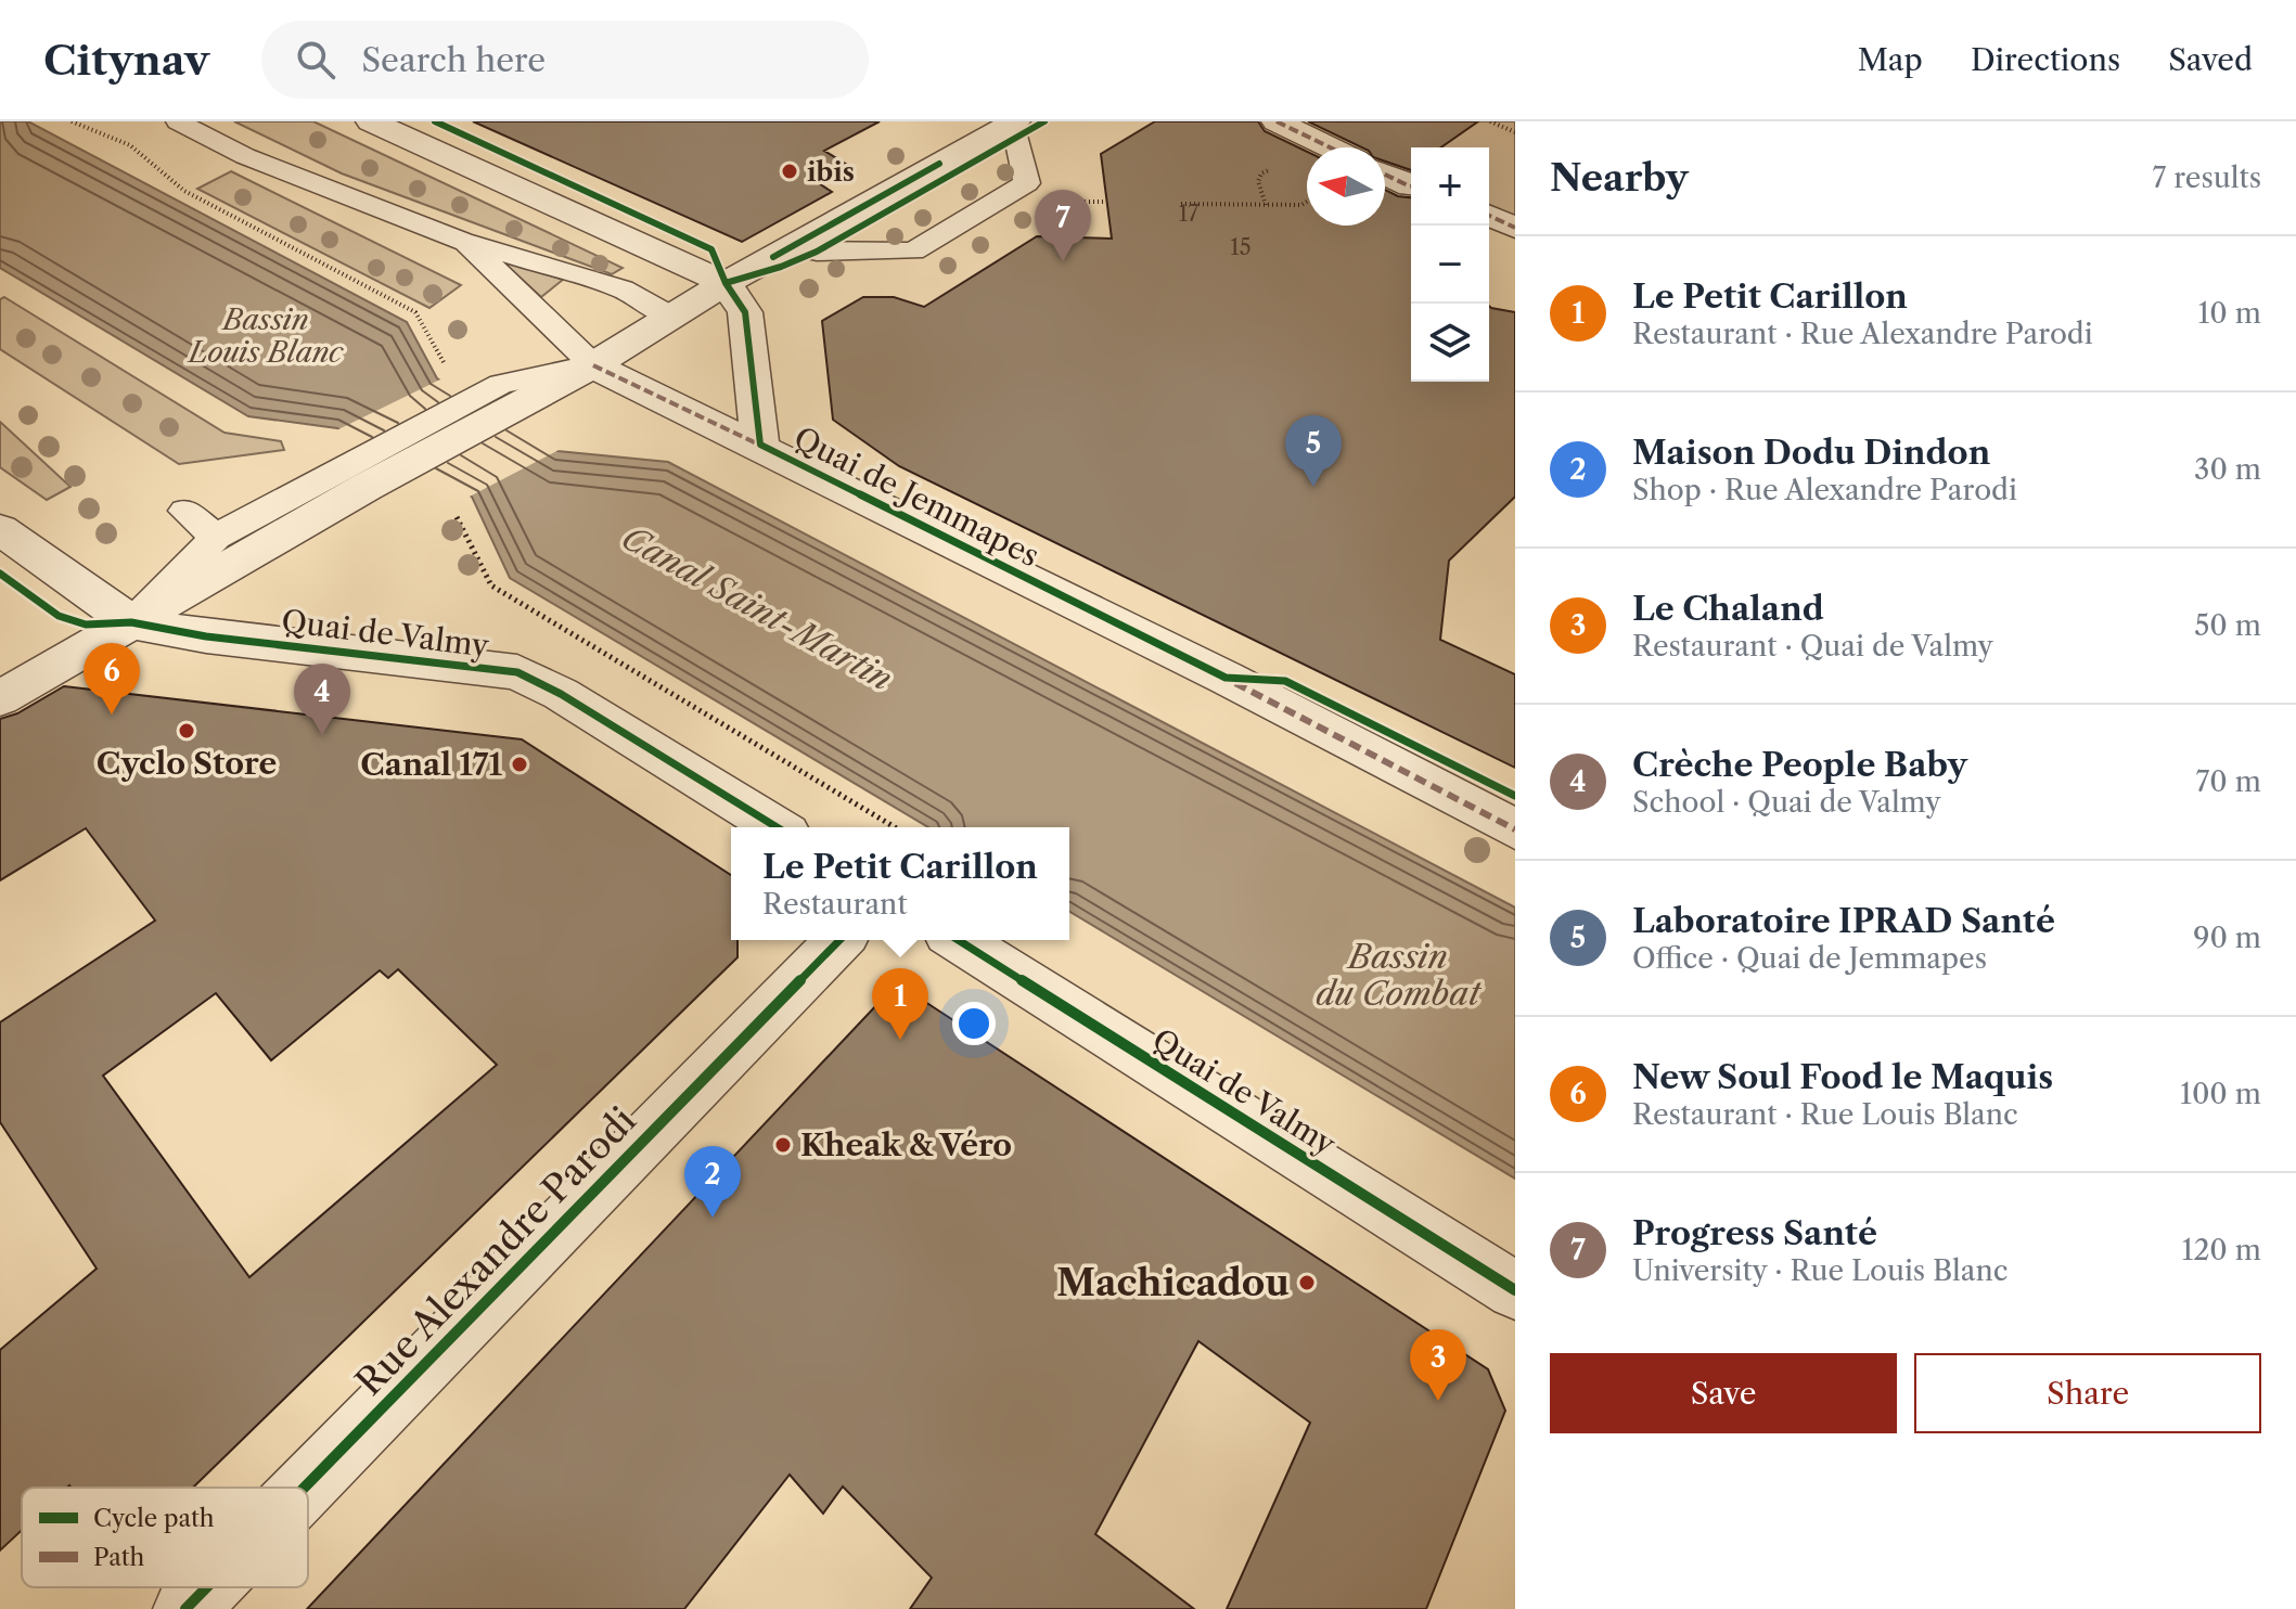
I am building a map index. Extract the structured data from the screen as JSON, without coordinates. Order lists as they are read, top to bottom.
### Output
{
  "streets": {
    "street": ["Quai de Jemmapes", "Quai de Valmy", "Rue Alexandre Parodi"]
  },
  "water": ["Bassin Louis Blanc", "Canal Saint-Martin", "Bassin du Combat"],
  "places": [
    "ibis",
    "Cyclo Store",
    "Canal 171",
    "Kheak & Véro",
    "Machicadou"
  ],
  "house_numbers": ["17", "15"],
  "legend": ["Cycle path", "Path"],
  "north": "left",
  "page": {
    "header": "Citynav",
    "search": "Search here",
    "nav": ["Map", "Directions", "Saved"],
    "heading": ["Nearby", "7 results"],
    "map_buttons": ["+", "−"],
    "pins": [
      "7",
      "5",
      "6",
      "4",
      "1",
      "2",
      "3"
    ],
    "list": [
      {
        "mark": "1",
        "name": "Le Petit Carillon",
        "note": "Restaurant · Rue Alexandre Parodi",
        "value": "10 m"
      },
      {
        "mark": "2",
        "name": "Maison Dodu Dindon",
        "note": "Shop · Rue Alexandre Parodi",
        "value": "30 m"
      },
      {
        "mark": "3",
        "name": "Le Chaland",
        "note": "Restaurant · Quai de Valmy",
        "value": "50 m"
      },
      {
        "mark": "4",
        "name": "Crèche People Baby",
        "note": "School · Quai de Valmy",
        "value": "70 m"
      },
      {
        "mark": "5",
        "name": "Laboratoire IPRAD Santé",
        "note": "Office · Quai de Jemmapes",
        "value": "90 m"
      },
      {
        "mark": "6",
        "name": "New Soul Food le Maquis",
        "note": "Restaurant · Rue Louis Blanc",
        "value": "100 m"
      },
      {
        "mark": "7",
        "name": "Progress Santé",
        "note": "University · Rue Louis Blanc",
        "value": "120 m"
      }
    ],
    "popup": ["Le Petit Carillon", "Restaurant"],
    "buttons": ["Save", "Share"]
  }
}
